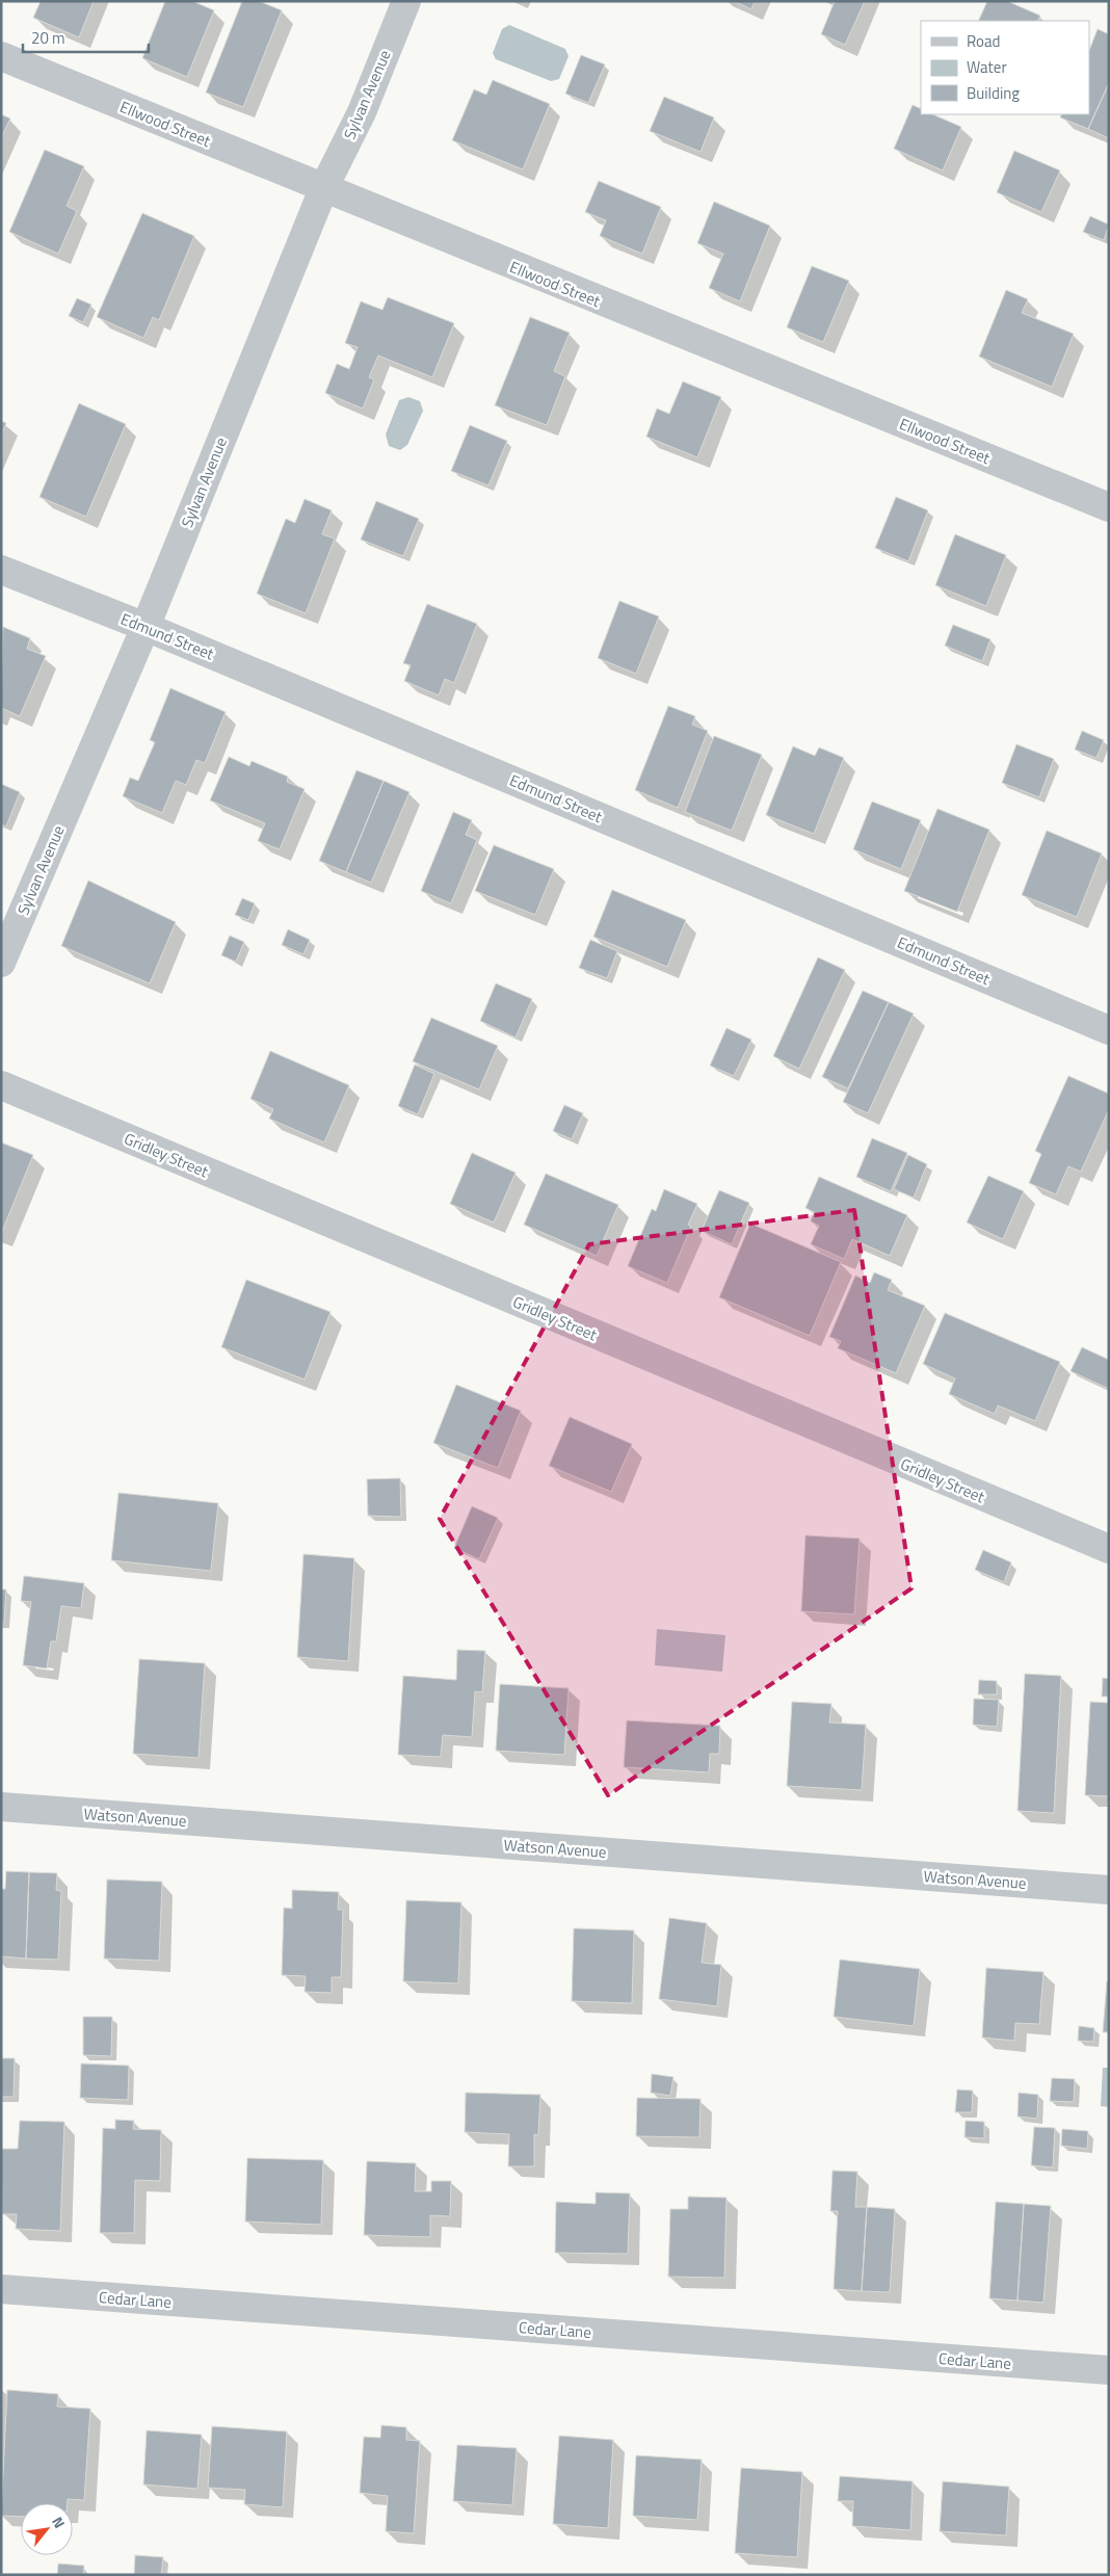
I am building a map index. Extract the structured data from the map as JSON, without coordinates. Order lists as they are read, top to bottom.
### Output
{
  "streets": {
    "street": [
      "Sylvan Avenue",
      "Ellwood Street",
      "Edmund Street",
      "Gridley Street",
      "Watson Avenue",
      "Cedar Lane"
    ]
  },
  "crossings": [
    ["Sylvan Avenue", "Ellwood Street"],
    ["Sylvan Avenue", "Edmund Street"]
  ],
  "legend": ["Road", "Water", "Building"],
  "scale_bar": "20 m",
  "north": "top right"
}
